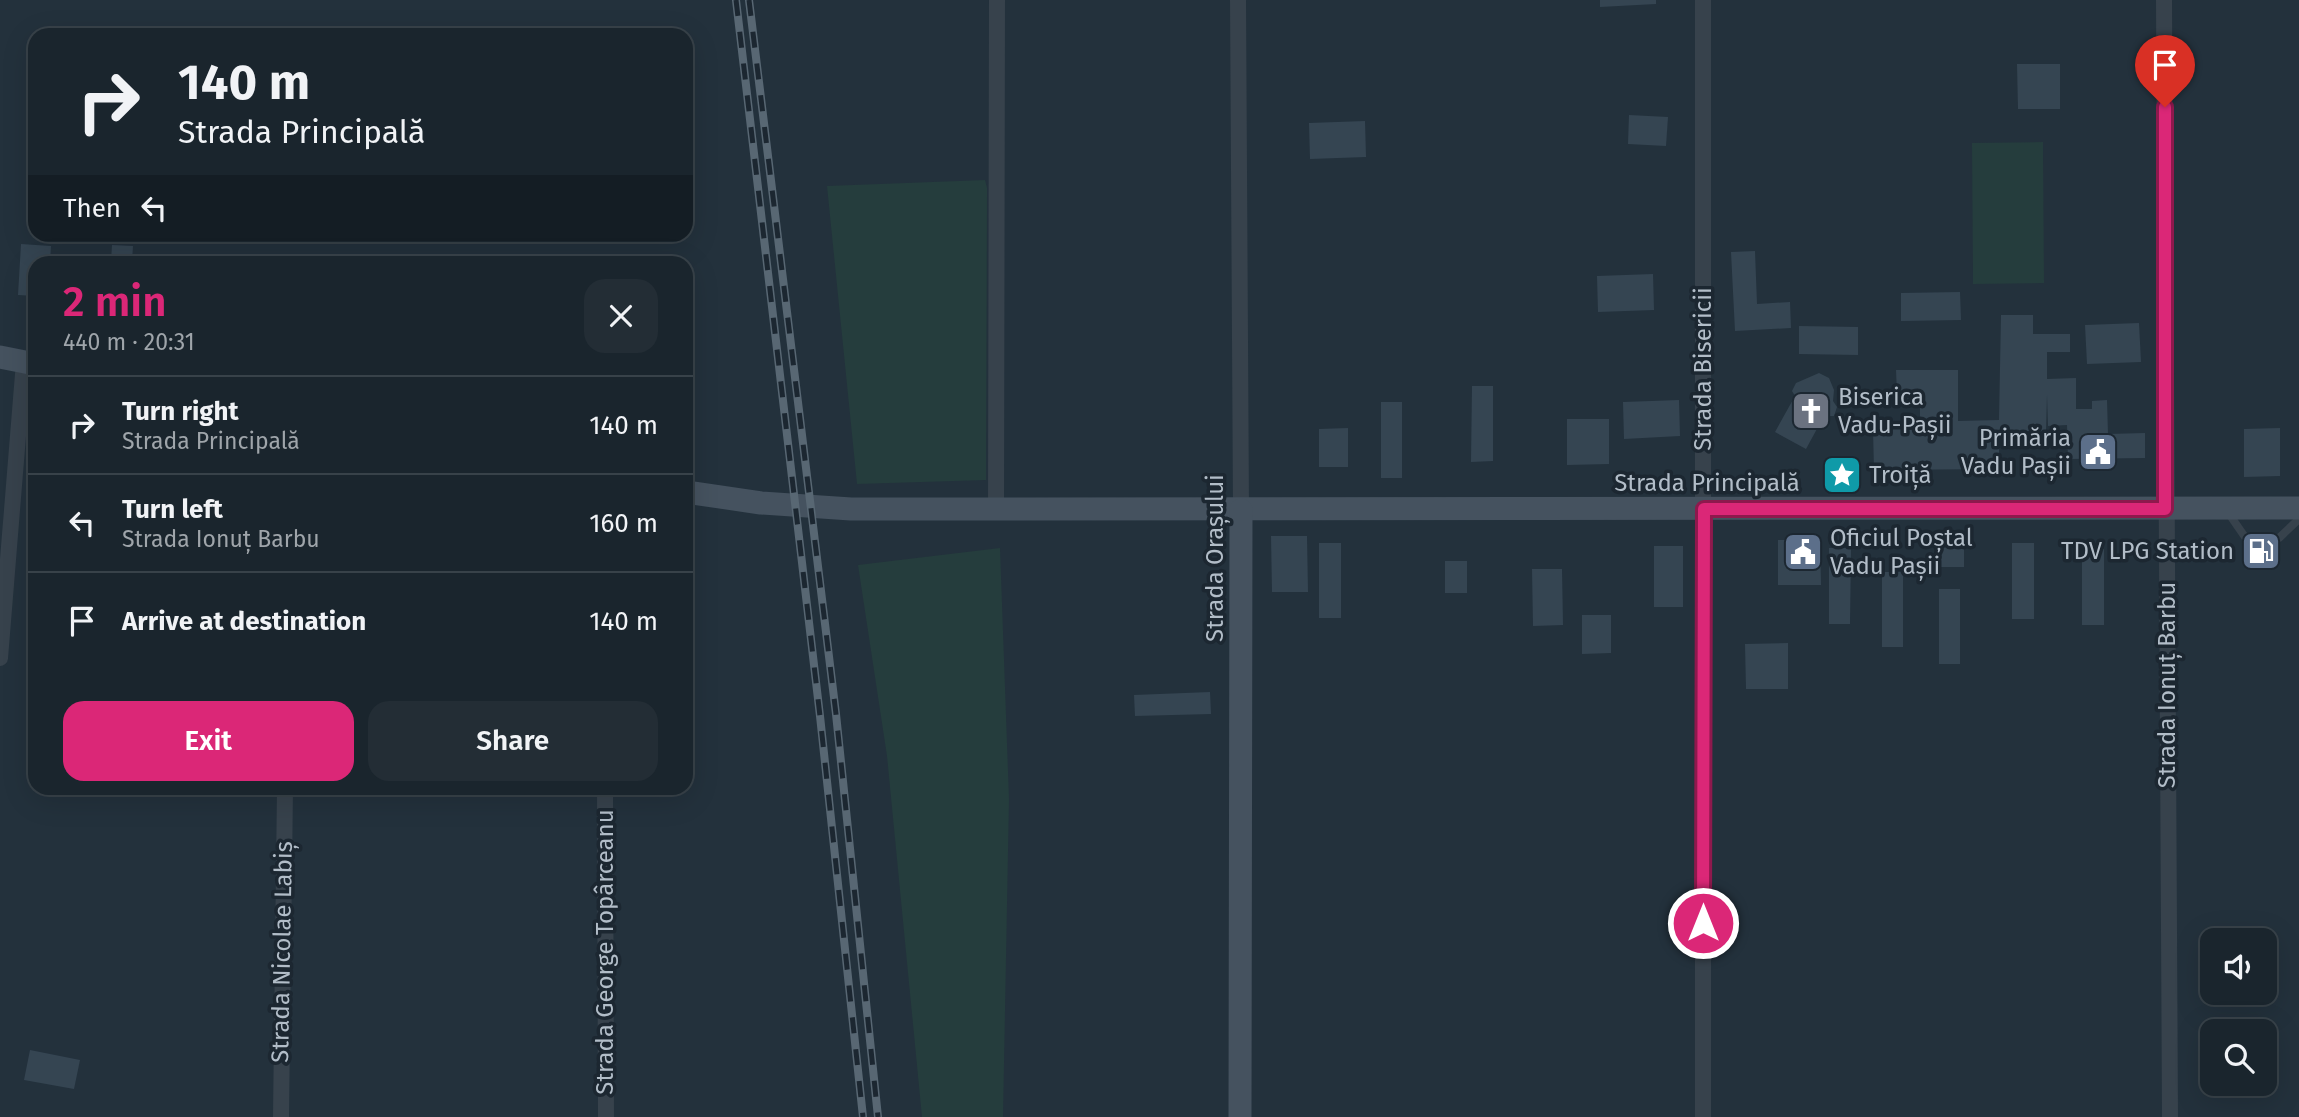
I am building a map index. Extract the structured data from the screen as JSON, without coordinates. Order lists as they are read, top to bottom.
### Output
{
  "streets": {
    "main road": ["Strada Principală", "Strada Orașului"],
    "street": [
      "Strada Bisericii",
      "Strada Ionuț Barbu",
      "Strada Nicolae Labiș",
      "Strada George Topârceanu"
    ]
  },
  "crossings": [
    ["Strada Bisericii", "Strada Principală"],
    ["Strada Principală", "Strada Orașului"],
    ["Strada Principală", "Strada Ionuț Barbu"]
  ],
  "places": {
    "church": ["Biserica Vadu-Pașii"],
    "public building": ["Primăria Vadu Pașii", "Oficiul Poștal Vadu Pașii"],
    "place": ["Troiță"],
    "fuel station": ["TDV LPG Station"]
  },
  "page": {
    "turn": ["140 m", "Strada Principală"],
    "then": "Then",
    "heading": ["2 min", "440 m · 20:31"],
    "list": [
      {
        "name": "Turn right",
        "note": "Strada Principală",
        "value": "140 m"
      },
      {
        "name": "Turn left",
        "note": "Strada Ionuț Barbu",
        "value": "160 m"
      },
      {
        "name": "Arrive at destination",
        "value": "140 m"
      }
    ],
    "buttons": ["Exit", "Share"]
  }
}
